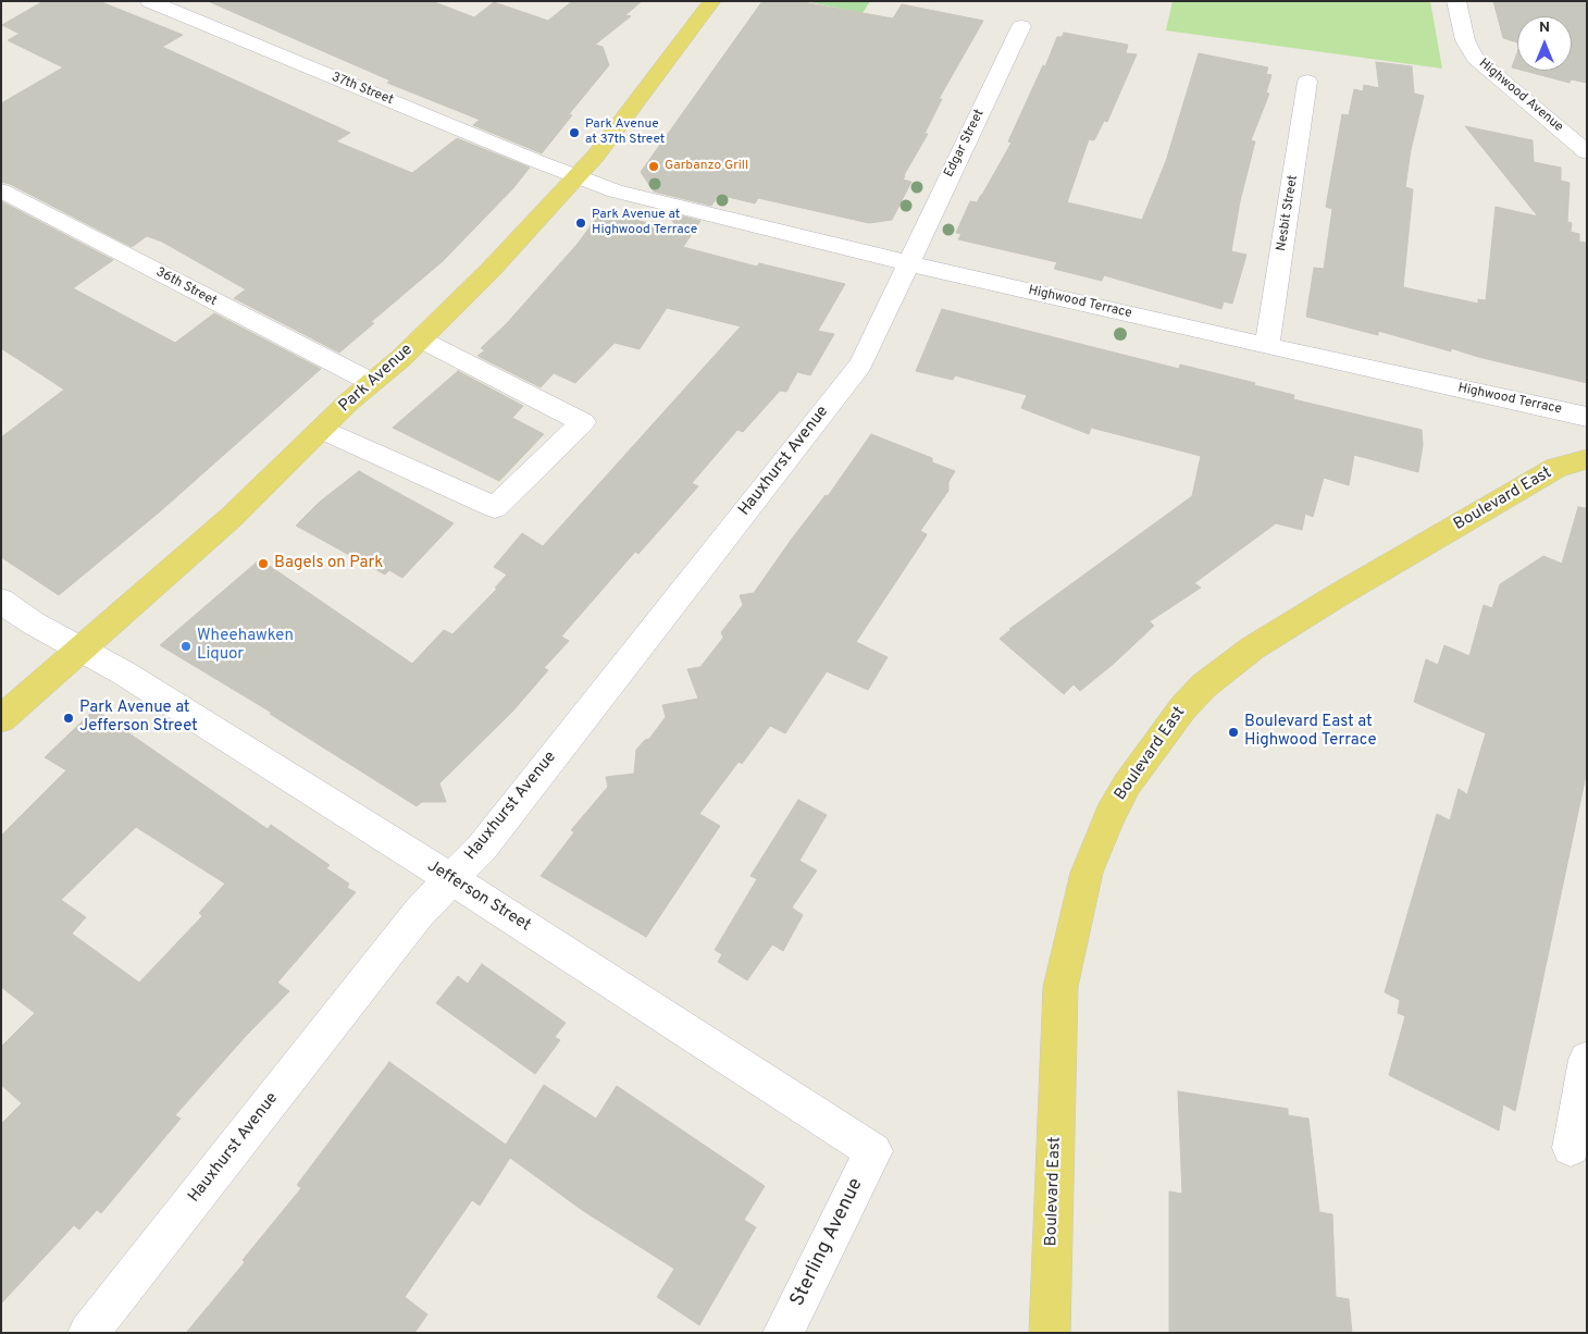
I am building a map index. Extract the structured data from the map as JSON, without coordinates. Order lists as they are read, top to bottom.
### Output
{
  "streets": {
    "main road": ["Park Avenue", "Boulevard East"],
    "street": [
      "37th Street",
      "Highwood Avenue",
      "Edgar Street",
      "Nesbit Street",
      "36th Street",
      "Highwood Terrace",
      "Hauxhurst Avenue",
      "Jefferson Street",
      "Sterling Avenue"
    ]
  },
  "crossings": [
    ["37th Street", "Highwood Terrace"],
    ["37th Street", "Park Avenue"],
    ["Edgar Street", "Highwood Terrace"],
    ["Edgar Street", "Hauxhurst Avenue"],
    ["Nesbit Street", "Highwood Terrace"],
    ["36th Street", "Park Avenue"],
    ["Highwood Terrace", "Park Avenue"],
    ["Highwood Terrace", "Hauxhurst Avenue"],
    ["Park Avenue", "Jefferson Street"],
    ["Hauxhurst Avenue", "Jefferson Street"],
    ["Jefferson Street", "Sterling Avenue"]
  ],
  "places": [
    "Park Avenue at 37th Street",
    "Garbanzo Grill",
    "Park Avenue at Highwood Terrace",
    "Bagels on Park",
    "Wheehawken Liquor",
    "Park Avenue at Jefferson Street",
    "Boulevard East at Highwood Terrace"
  ],
  "north": "top"
}
